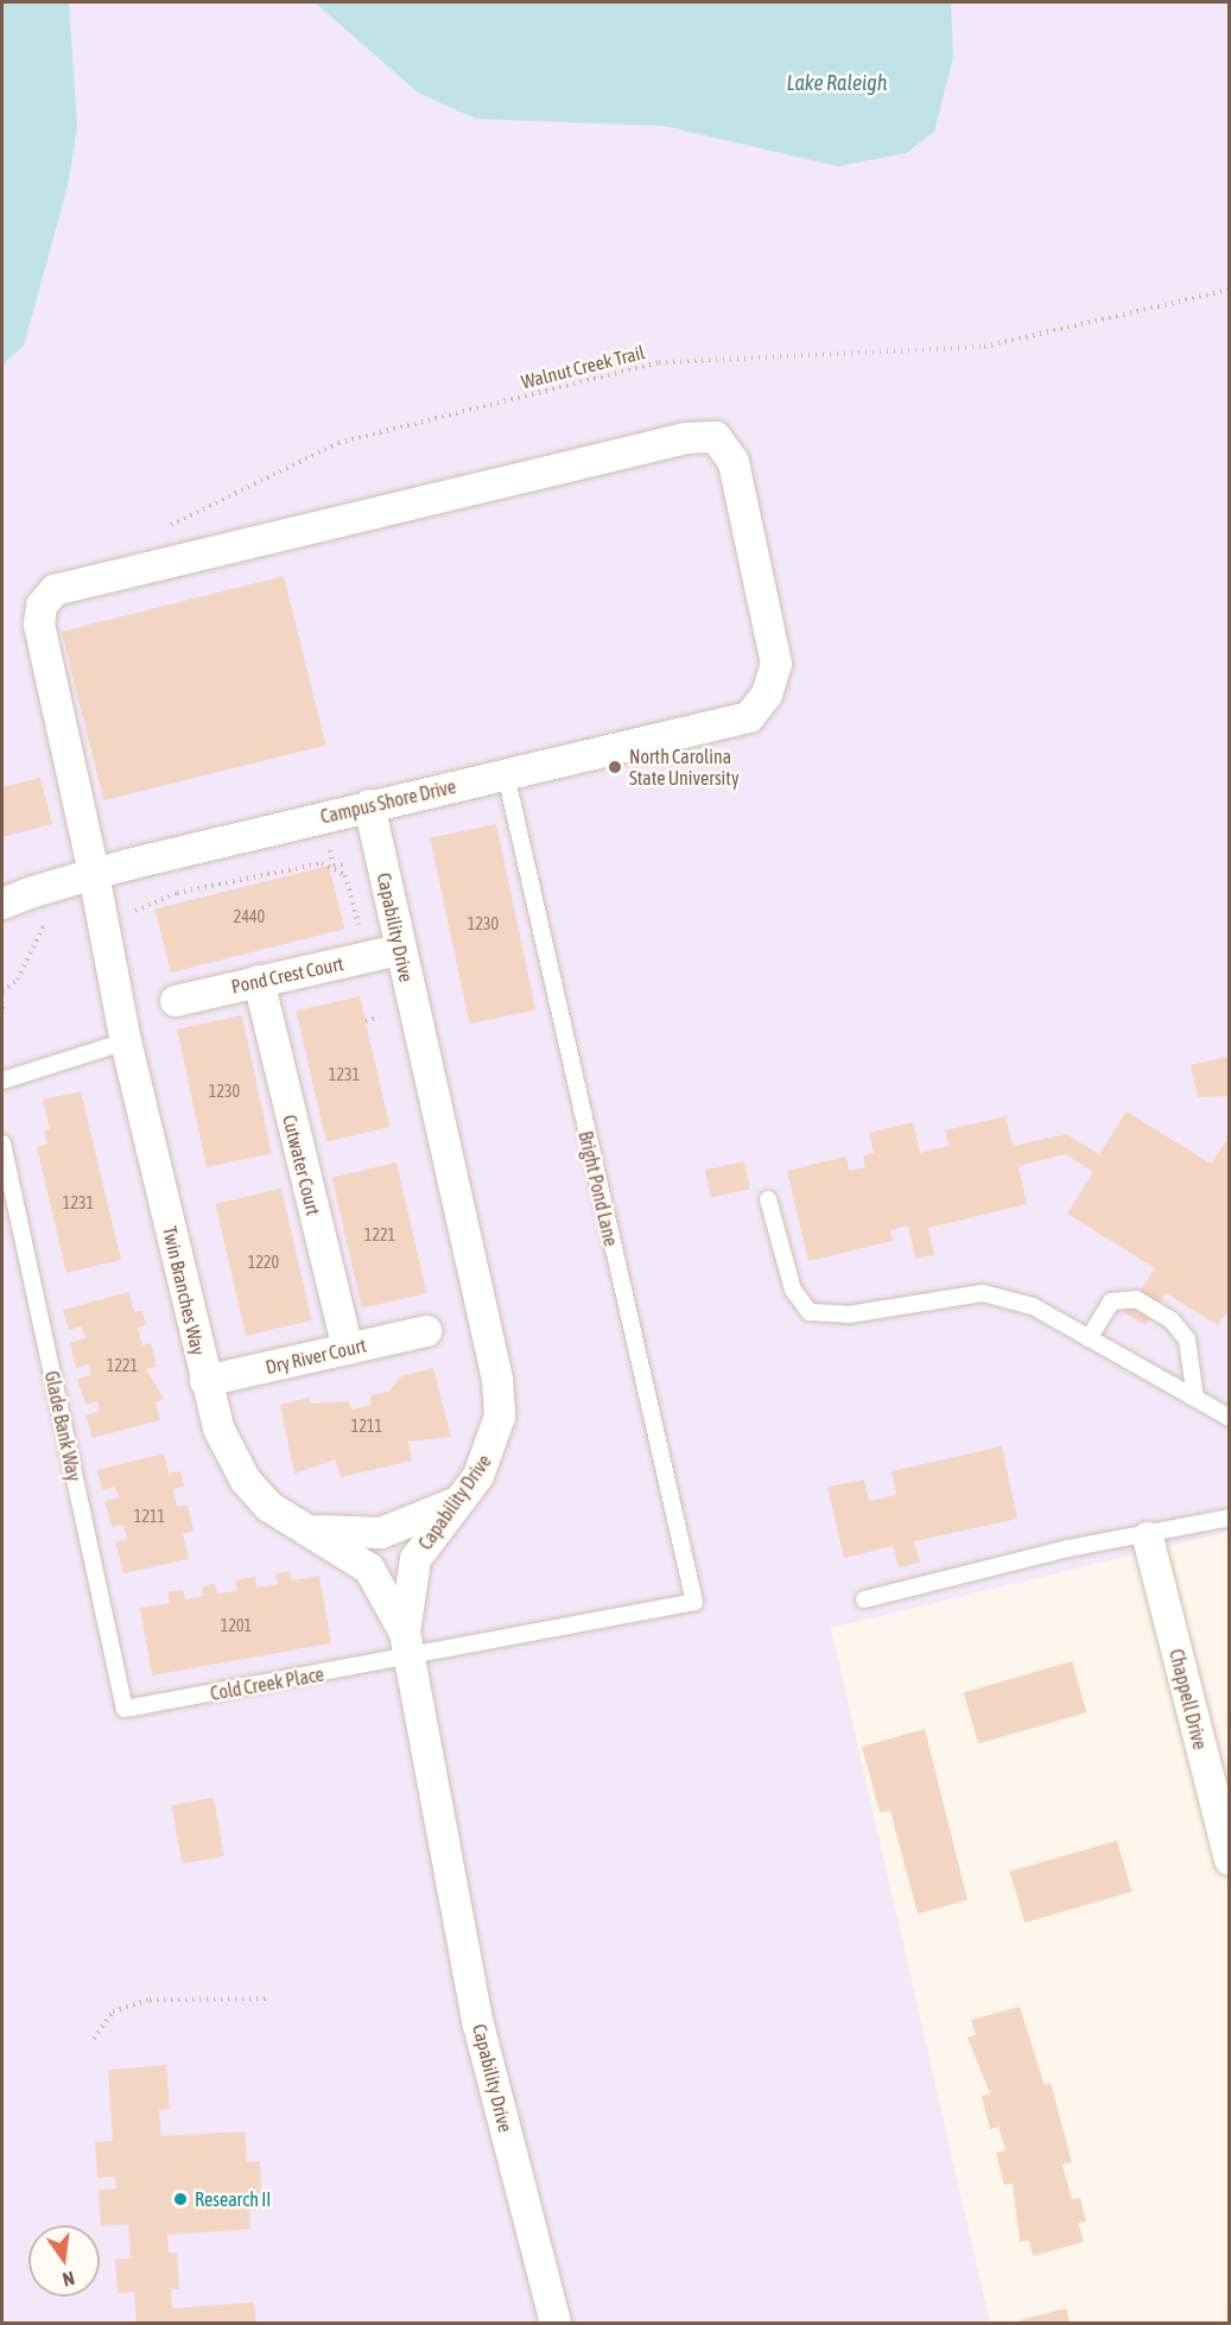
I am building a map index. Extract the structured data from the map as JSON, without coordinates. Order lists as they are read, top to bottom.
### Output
{
  "streets": {
    "street": [
      "Campus Shore Drive",
      "Capability Drive",
      "Pond Crest Court",
      "Cutwater Court",
      "Twin Branches Way",
      "Dry River Court",
      "Chappell Drive"
    ],
    "lane": ["Bright Pond Lane", "Glade Bank Way", "Cold Creek Place"],
    "path": ["Walnut Creek Trail"]
  },
  "crossings": [
    ["Campus Shore Drive", "Capability Drive"],
    ["Campus Shore Drive", "Bright Pond Lane"],
    ["Campus Shore Drive", "Twin Branches Way"],
    ["Capability Drive", "Pond Crest Court"],
    ["Capability Drive", "Twin Branches Way"],
    ["Capability Drive", "Cold Creek Place"],
    ["Pond Crest Court", "Cutwater Court"],
    ["Cutwater Court", "Dry River Court"],
    ["Bright Pond Lane", "Cold Creek Place"],
    ["Twin Branches Way", "Dry River Court"],
    ["Twin Branches Way", "Cold Creek Place"],
    ["Glade Bank Way", "Cold Creek Place"]
  ],
  "water": ["Lake Raleigh"],
  "places": ["North Carolina State University", "Research II"],
  "house_numbers": [
    "2440",
    "1230",
    "1231",
    "1230",
    "1231",
    "1221",
    "1220",
    "1221",
    "1211",
    "1211",
    "1201"
  ],
  "north": "bottom"
}
